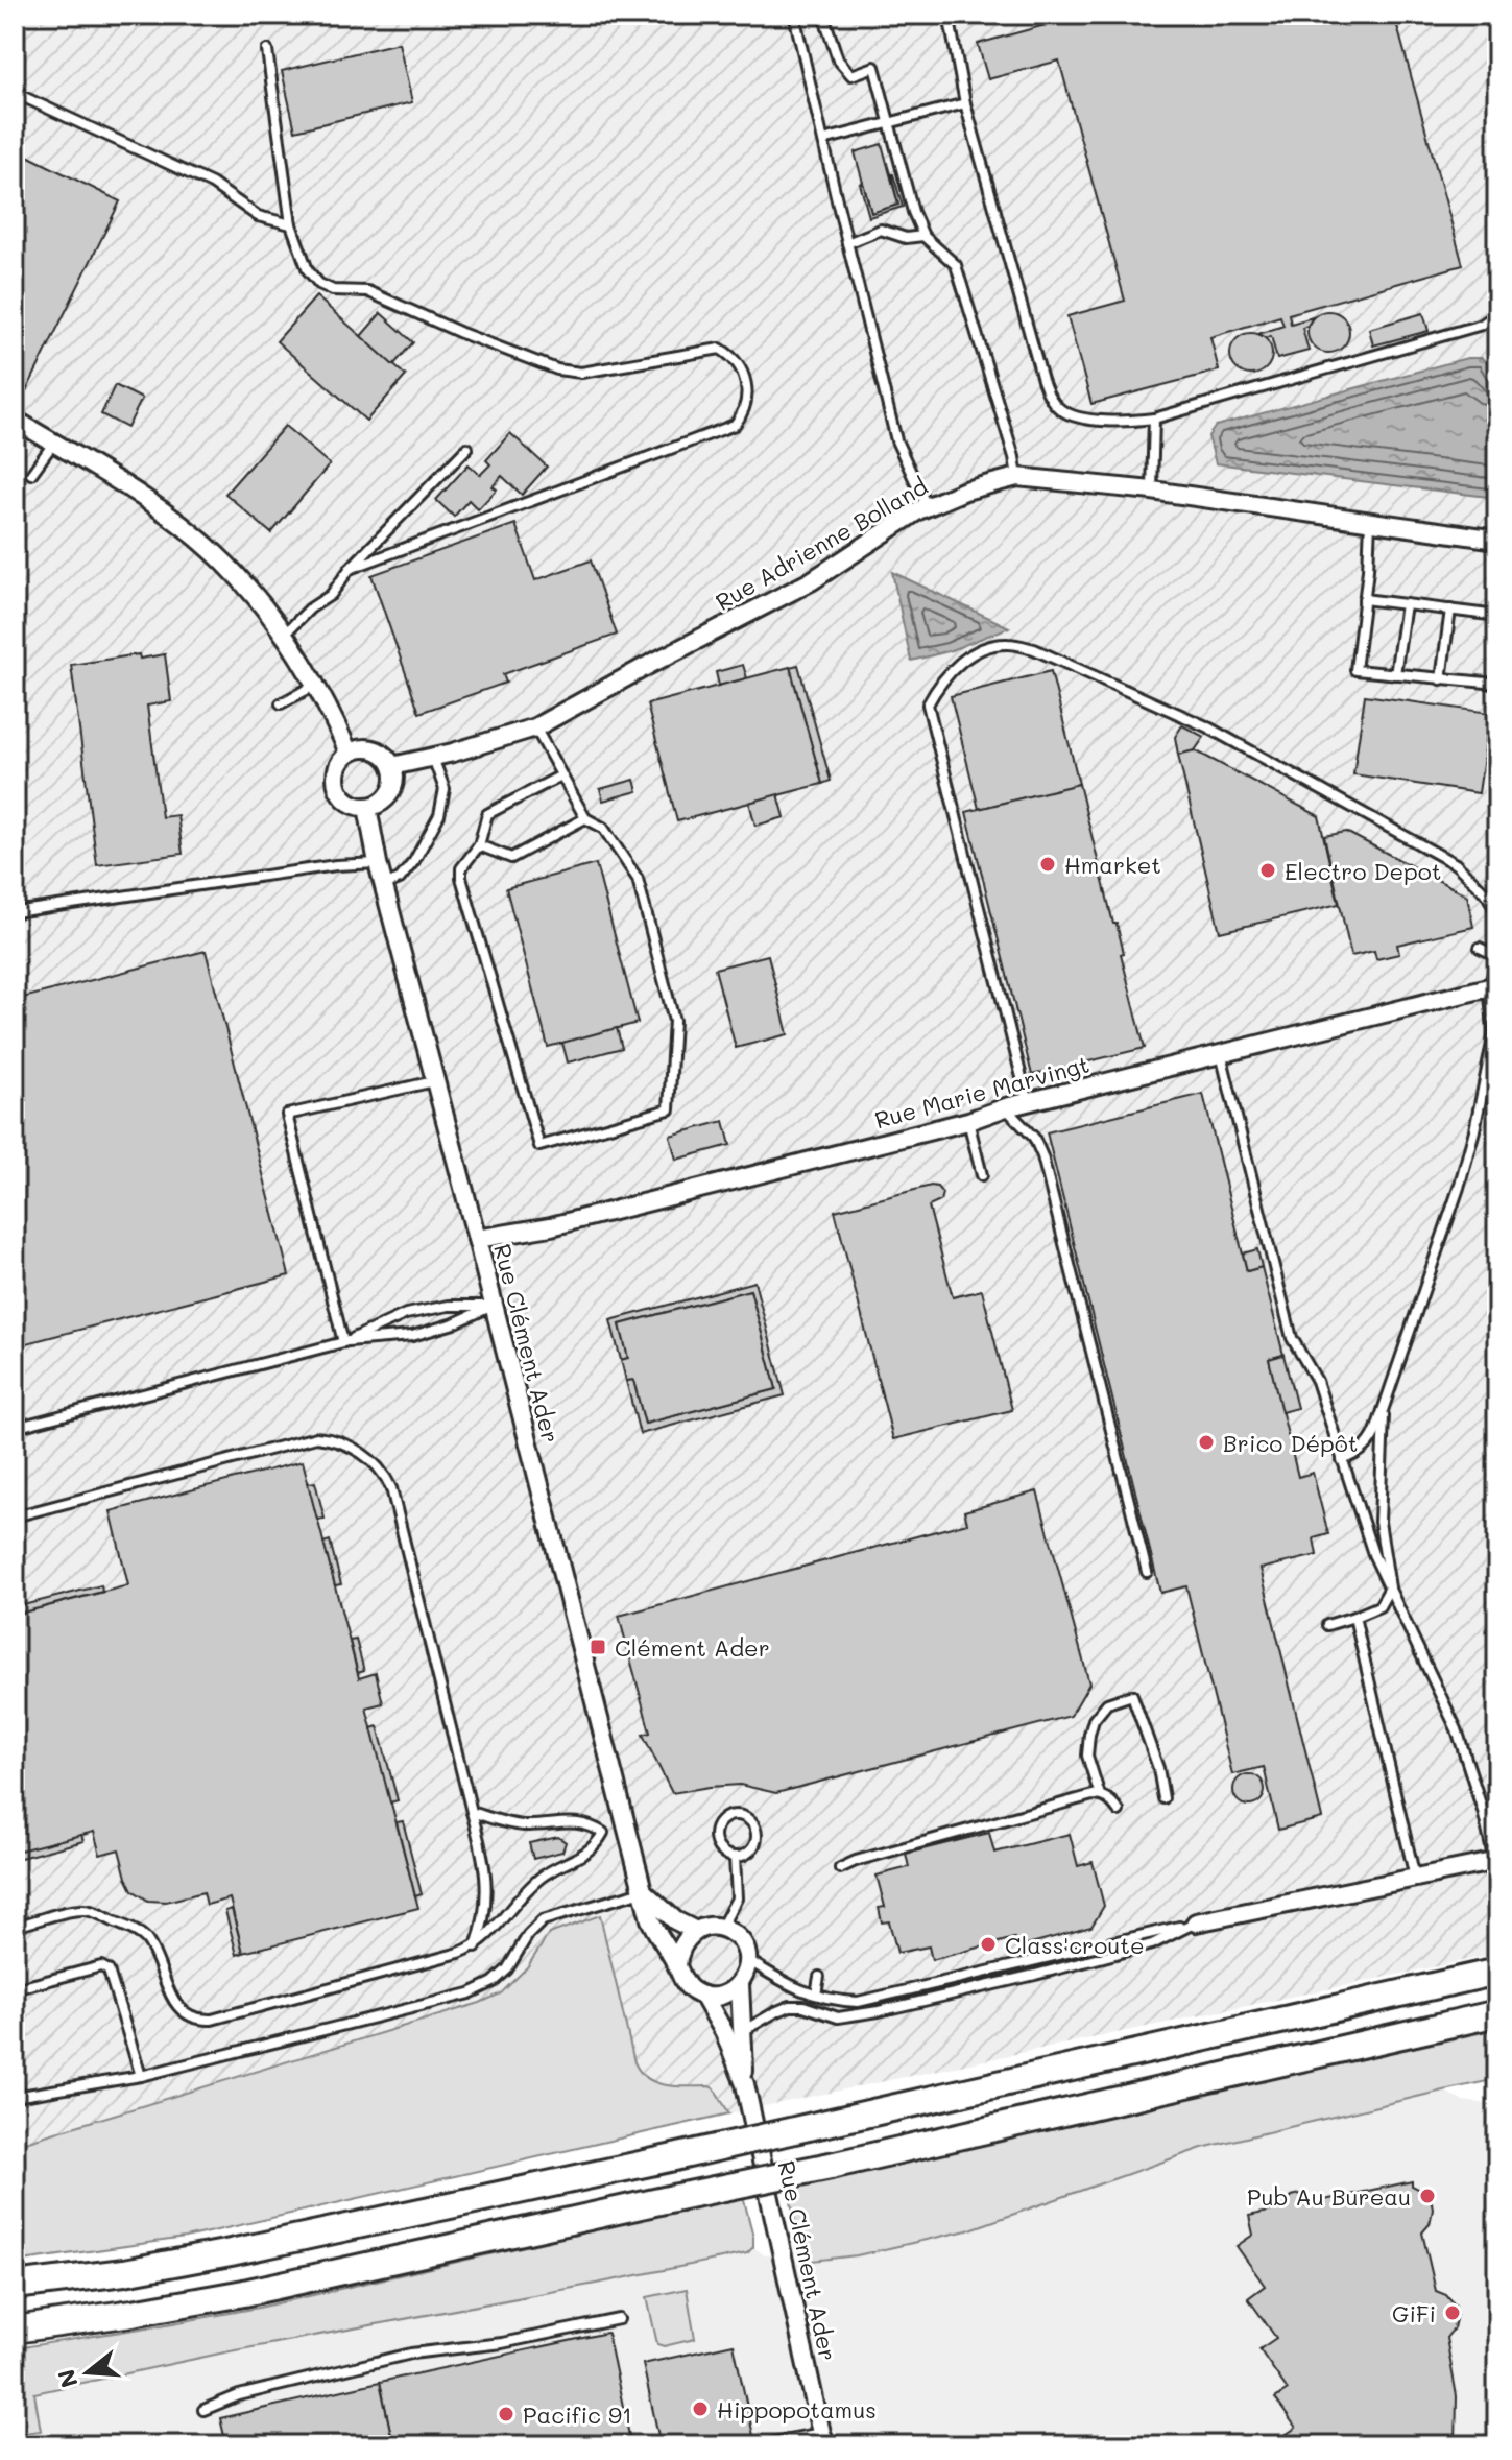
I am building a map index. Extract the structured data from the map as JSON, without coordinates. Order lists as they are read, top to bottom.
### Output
{
  "streets": {
    "street": ["Rue Adrienne Bolland", "Rue Marie Marvingt", "Rue Clément Ader"]
  },
  "crossings": [
    ["Rue Adrienne Bolland", "Rue Clément Ader"],
    ["Rue Marie Marvingt", "Rue Clément Ader"]
  ],
  "places": {
    "other": [
      "Hmarket",
      "Electro Depot",
      "Brico Dépôt",
      "Class'croute",
      "Pub Au Bureau",
      "GiFi",
      "Hippopotamus",
      "Pacific 91"
    ],
    "transit": ["Clément Ader"]
  },
  "north": "left"
}
